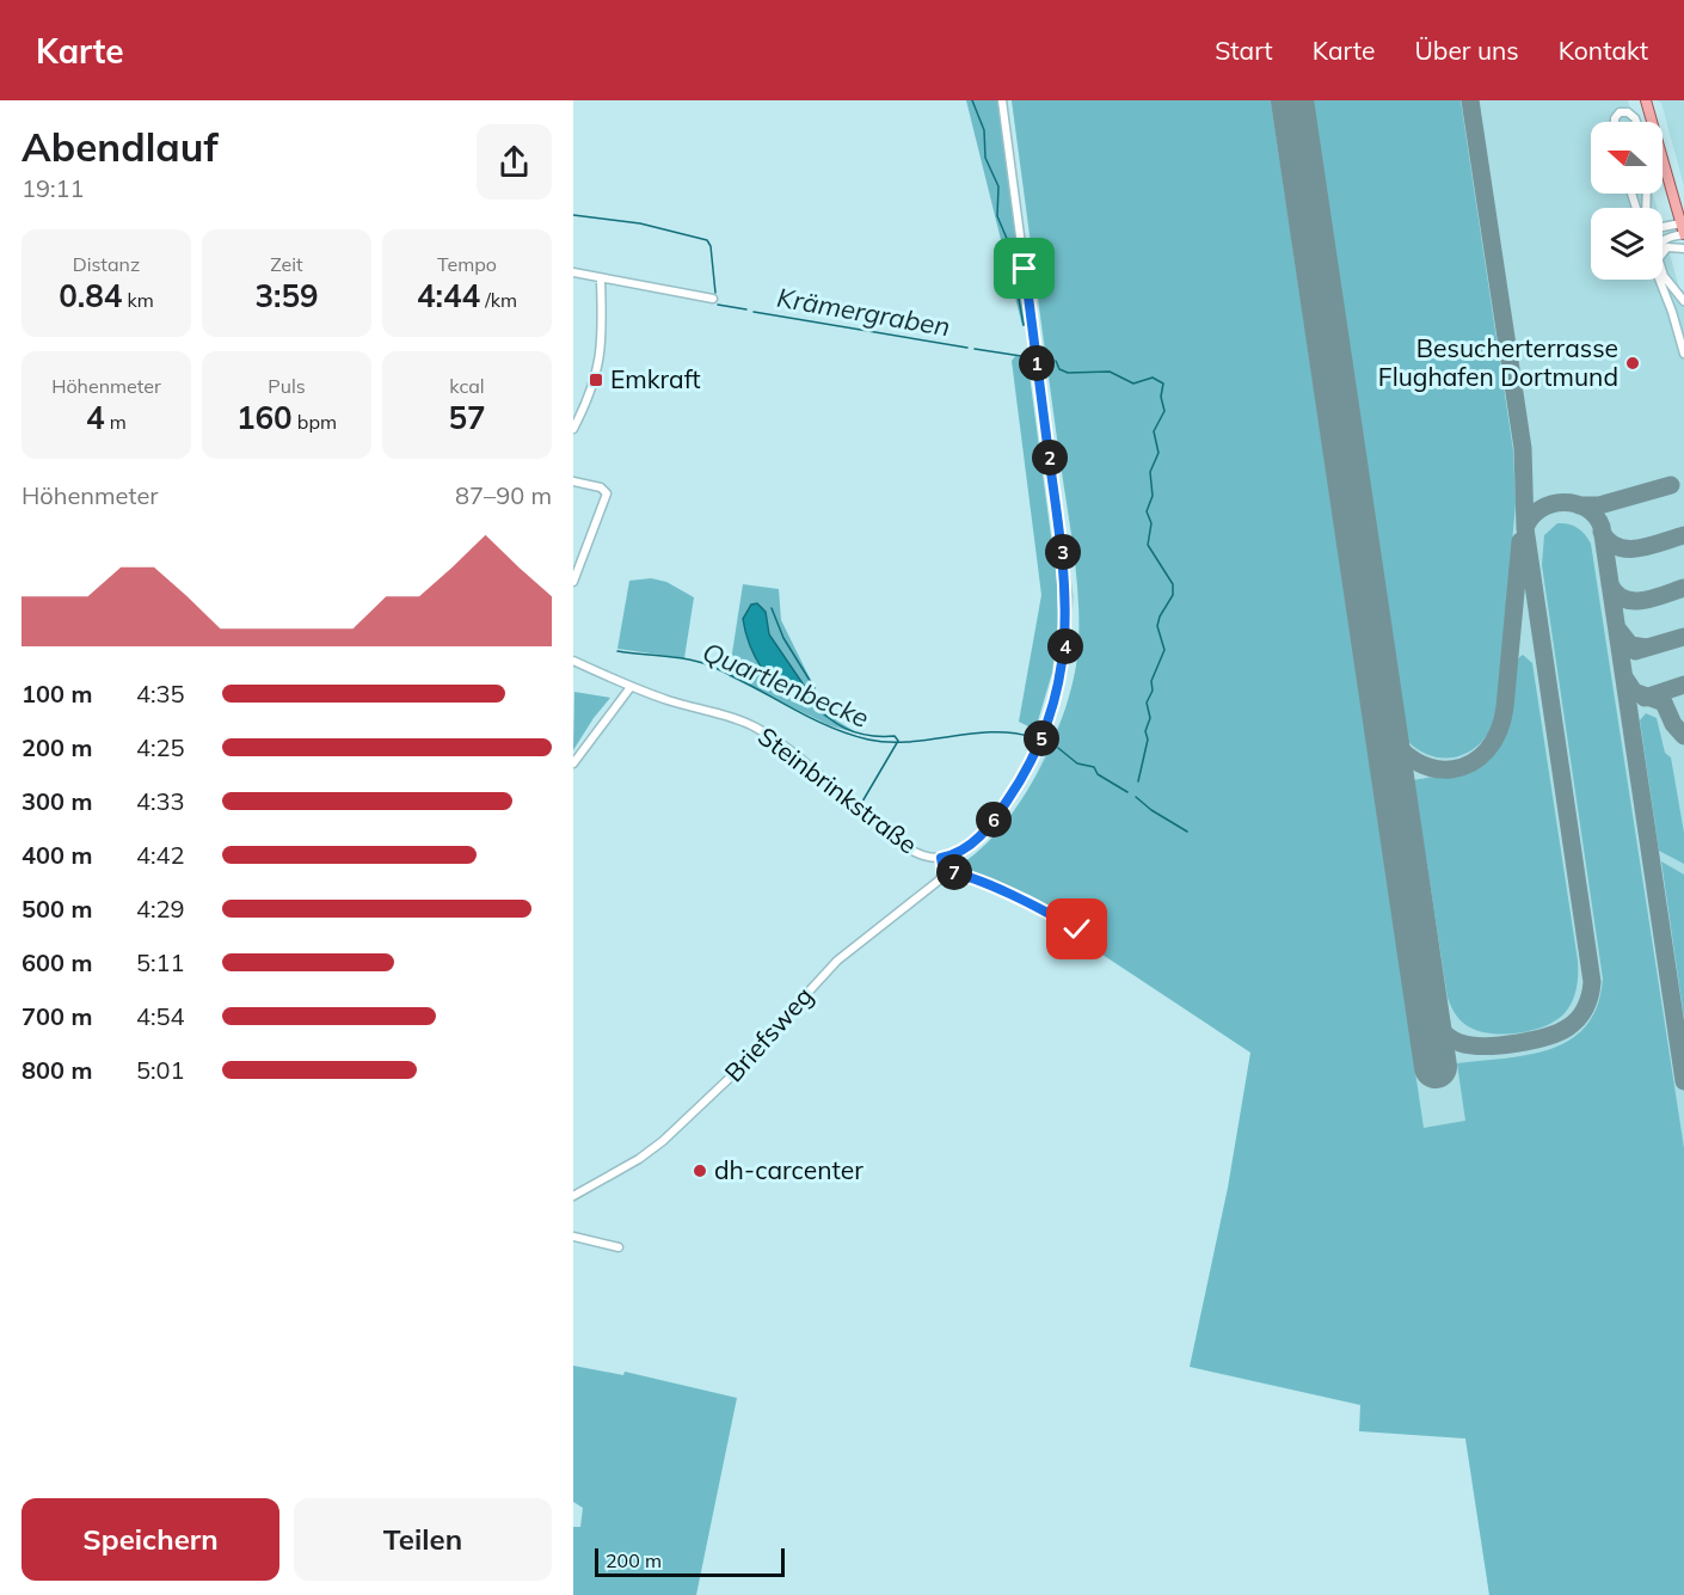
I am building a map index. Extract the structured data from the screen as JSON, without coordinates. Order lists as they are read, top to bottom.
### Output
{
  "streets": {
    "street": ["Steinbrinkstraße", "Briefsweg"]
  },
  "water": ["Krämergraben", "Quartlenbecke"],
  "places": {
    "other": ["Besucherterrasse Flughafen Dortmund", "dh-carcenter"],
    "transit": ["Emkraft"]
  },
  "scale_bar": "200 m",
  "north": "left",
  "page": {
    "header": "Karte",
    "nav": [
      "Start",
      "Karte",
      "Über uns",
      "Kontakt"
    ],
    "heading": ["Abendlauf", "19:11"],
    "stats": [
      ["Distanz", "0.84 km"],
      ["Zeit", "3:59"],
      ["Tempo", "4:44 /km"],
      ["Höhenmeter", "4 m"],
      ["Puls", "160 bpm"],
      ["kcal", "57"]
    ],
    "pins": [
      "1",
      "2",
      "3",
      "4",
      "5",
      "6",
      "7"
    ],
    "chart": ["Höhenmeter", "87–90 m"],
    "list": [
      {
        "name": "100 m",
        "note": "4:35"
      },
      {
        "name": "200 m",
        "note": "4:25"
      },
      {
        "name": "300 m",
        "note": "4:33"
      },
      {
        "name": "400 m",
        "note": "4:42"
      },
      {
        "name": "500 m",
        "note": "4:29"
      },
      {
        "name": "600 m",
        "note": "5:11"
      },
      {
        "name": "700 m",
        "note": "4:54"
      },
      {
        "name": "800 m",
        "note": "5:01"
      }
    ],
    "buttons": ["Speichern", "Teilen"],
    "scale": "200 m"
  }
}
